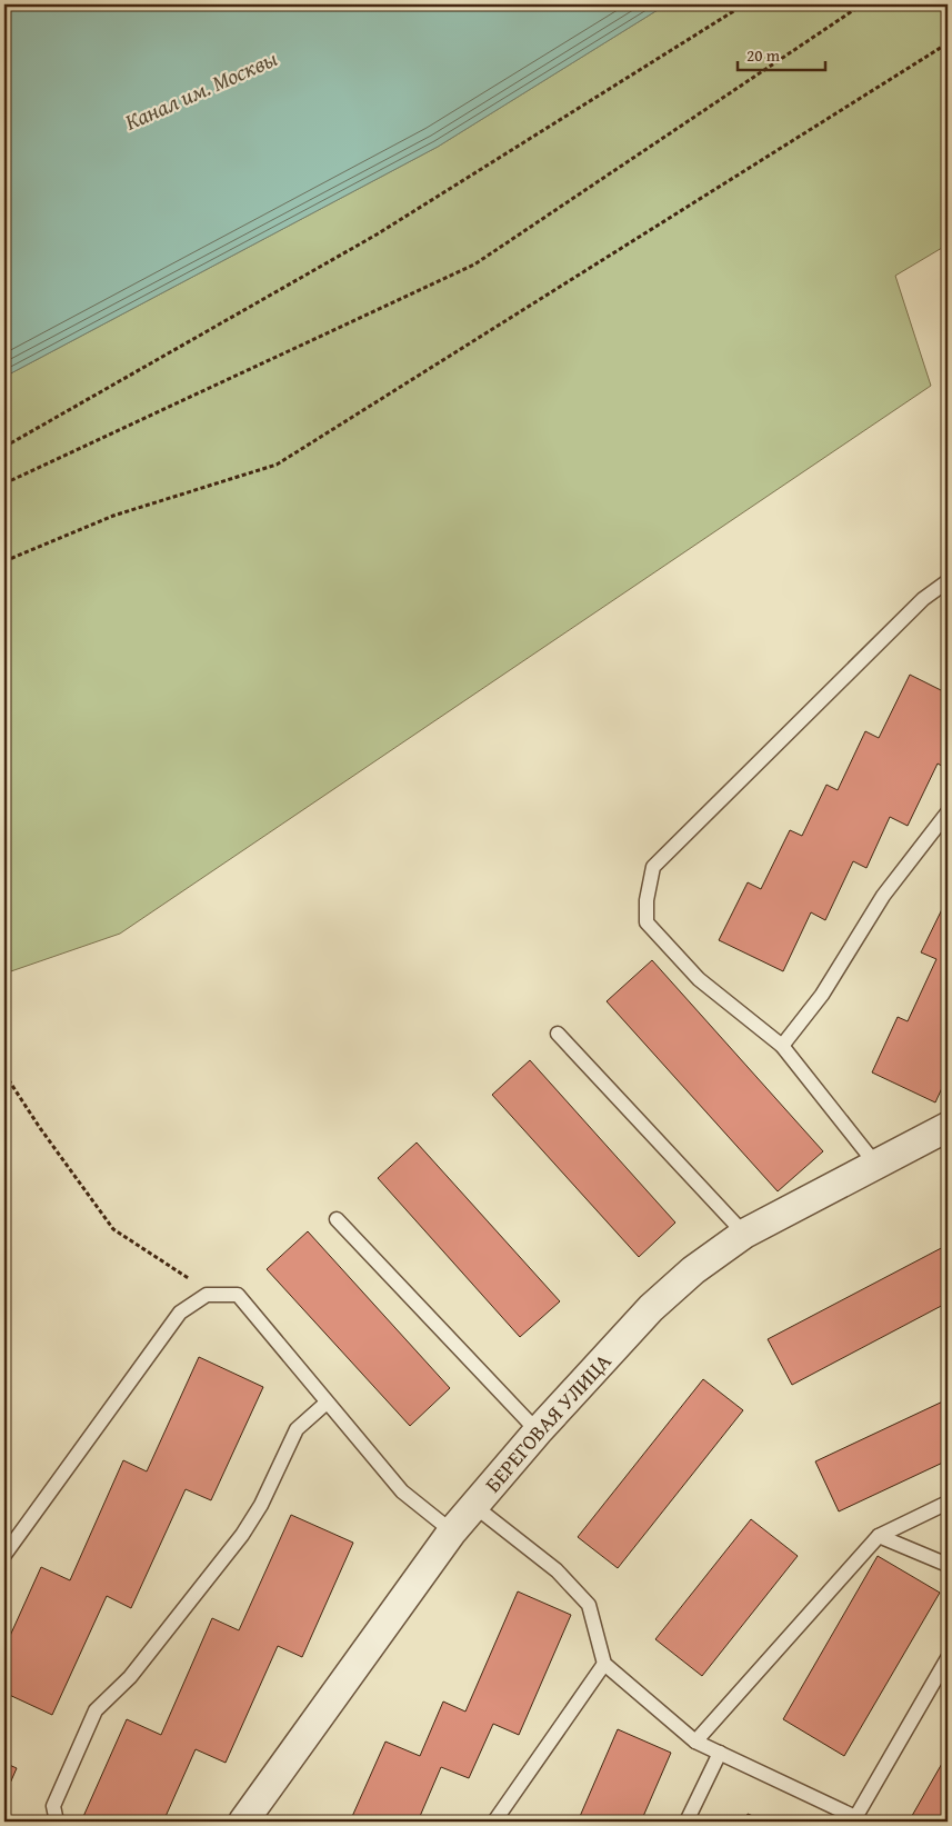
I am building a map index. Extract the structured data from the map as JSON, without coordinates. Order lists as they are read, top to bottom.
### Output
{
  "streets": {
    "street": ["БЕРЕГОВАЯ УЛИЦА"]
  },
  "water": ["Канал им. Москвы"],
  "scale_bar": "20 m"
}
